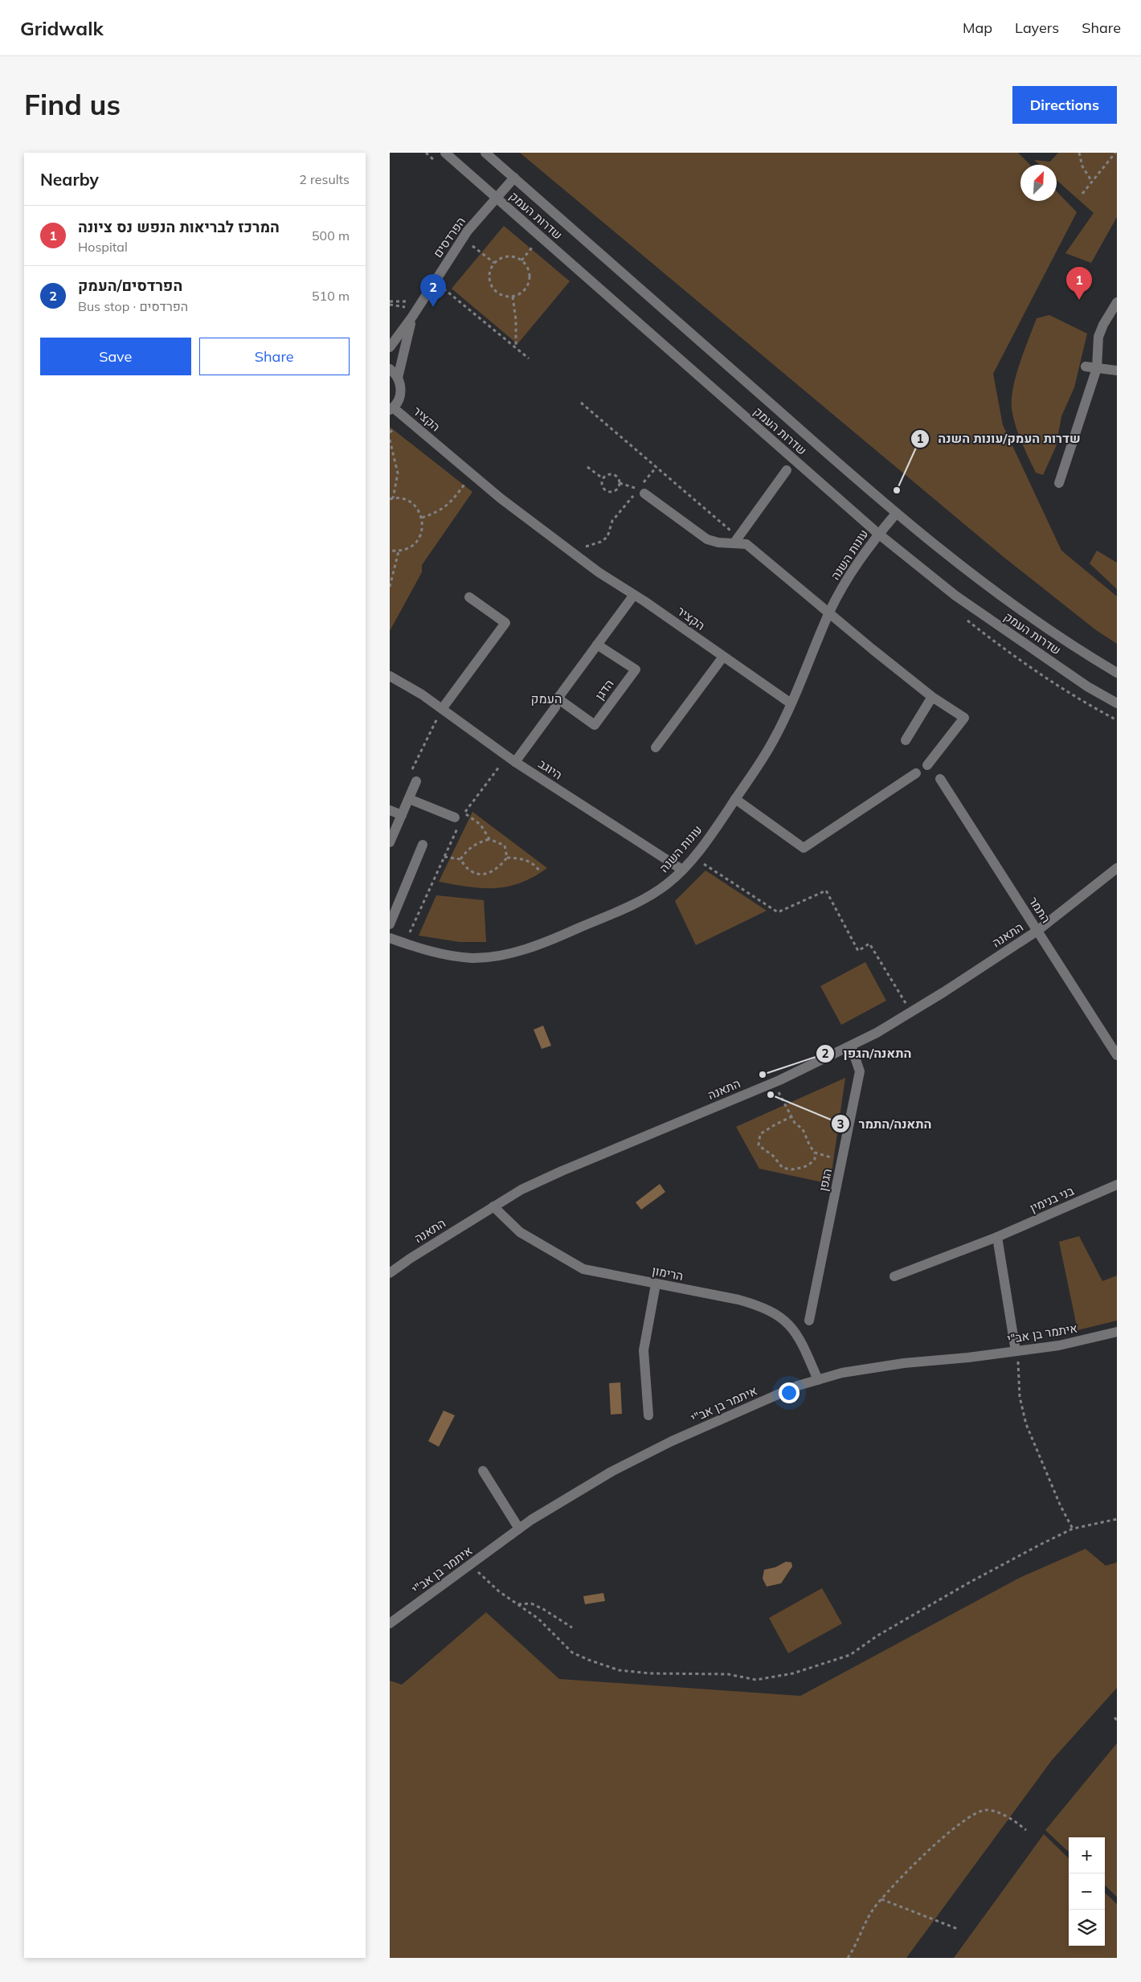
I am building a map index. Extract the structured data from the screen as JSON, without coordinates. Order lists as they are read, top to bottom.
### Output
{
  "streets": {
    "street": [
      "שדרות העמק",
      "הפרדסים",
      "הקציר",
      "עונות השנה",
      "הדגן",
      "היוגב",
      "התמר",
      "התאנה",
      "הגפן",
      "בני בנימין",
      "הרימון",
      "איתמר בן אב\"י"
    ]
  },
  "crossings": [
    ["שדרות העמק", "הפרדסים"],
    ["שדרות העמק", "עונות השנה"],
    ["הפרדסים", "הקציר"],
    ["הקציר", "עונות השנה"],
    ["עונות השנה", "היוגב"],
    ["התמר", "התאנה"],
    ["התאנה", "הגפן"],
    ["התאנה", "הרימון"],
    ["הרימון", "איתמר בן אב\"י"]
  ],
  "districts": ["העמק"],
  "places": ["שדרות העמק/עונות השנה", "התאנה/הגפן", "התאנה/התמר"],
  "north": "top right",
  "page": {
    "header": "Gridwalk",
    "nav": ["Map", "Layers", "Share"],
    "buttons": [
      "Directions",
      ["Save", "Share"]
    ],
    "title": "Find us",
    "heading": ["Nearby", "2 results"],
    "list": [
      {
        "mark": "1",
        "name": "המרכז לבריאות הנפש נס ציונה",
        "note": "Hospital",
        "value": "500 m"
      },
      {
        "mark": "2",
        "name": "הפרדסים/העמק",
        "note": "Bus stop · הפרדסים",
        "value": "510 m"
      }
    ],
    "pins": ["1", "2"],
    "map_buttons": ["+", "−"]
  }
}
